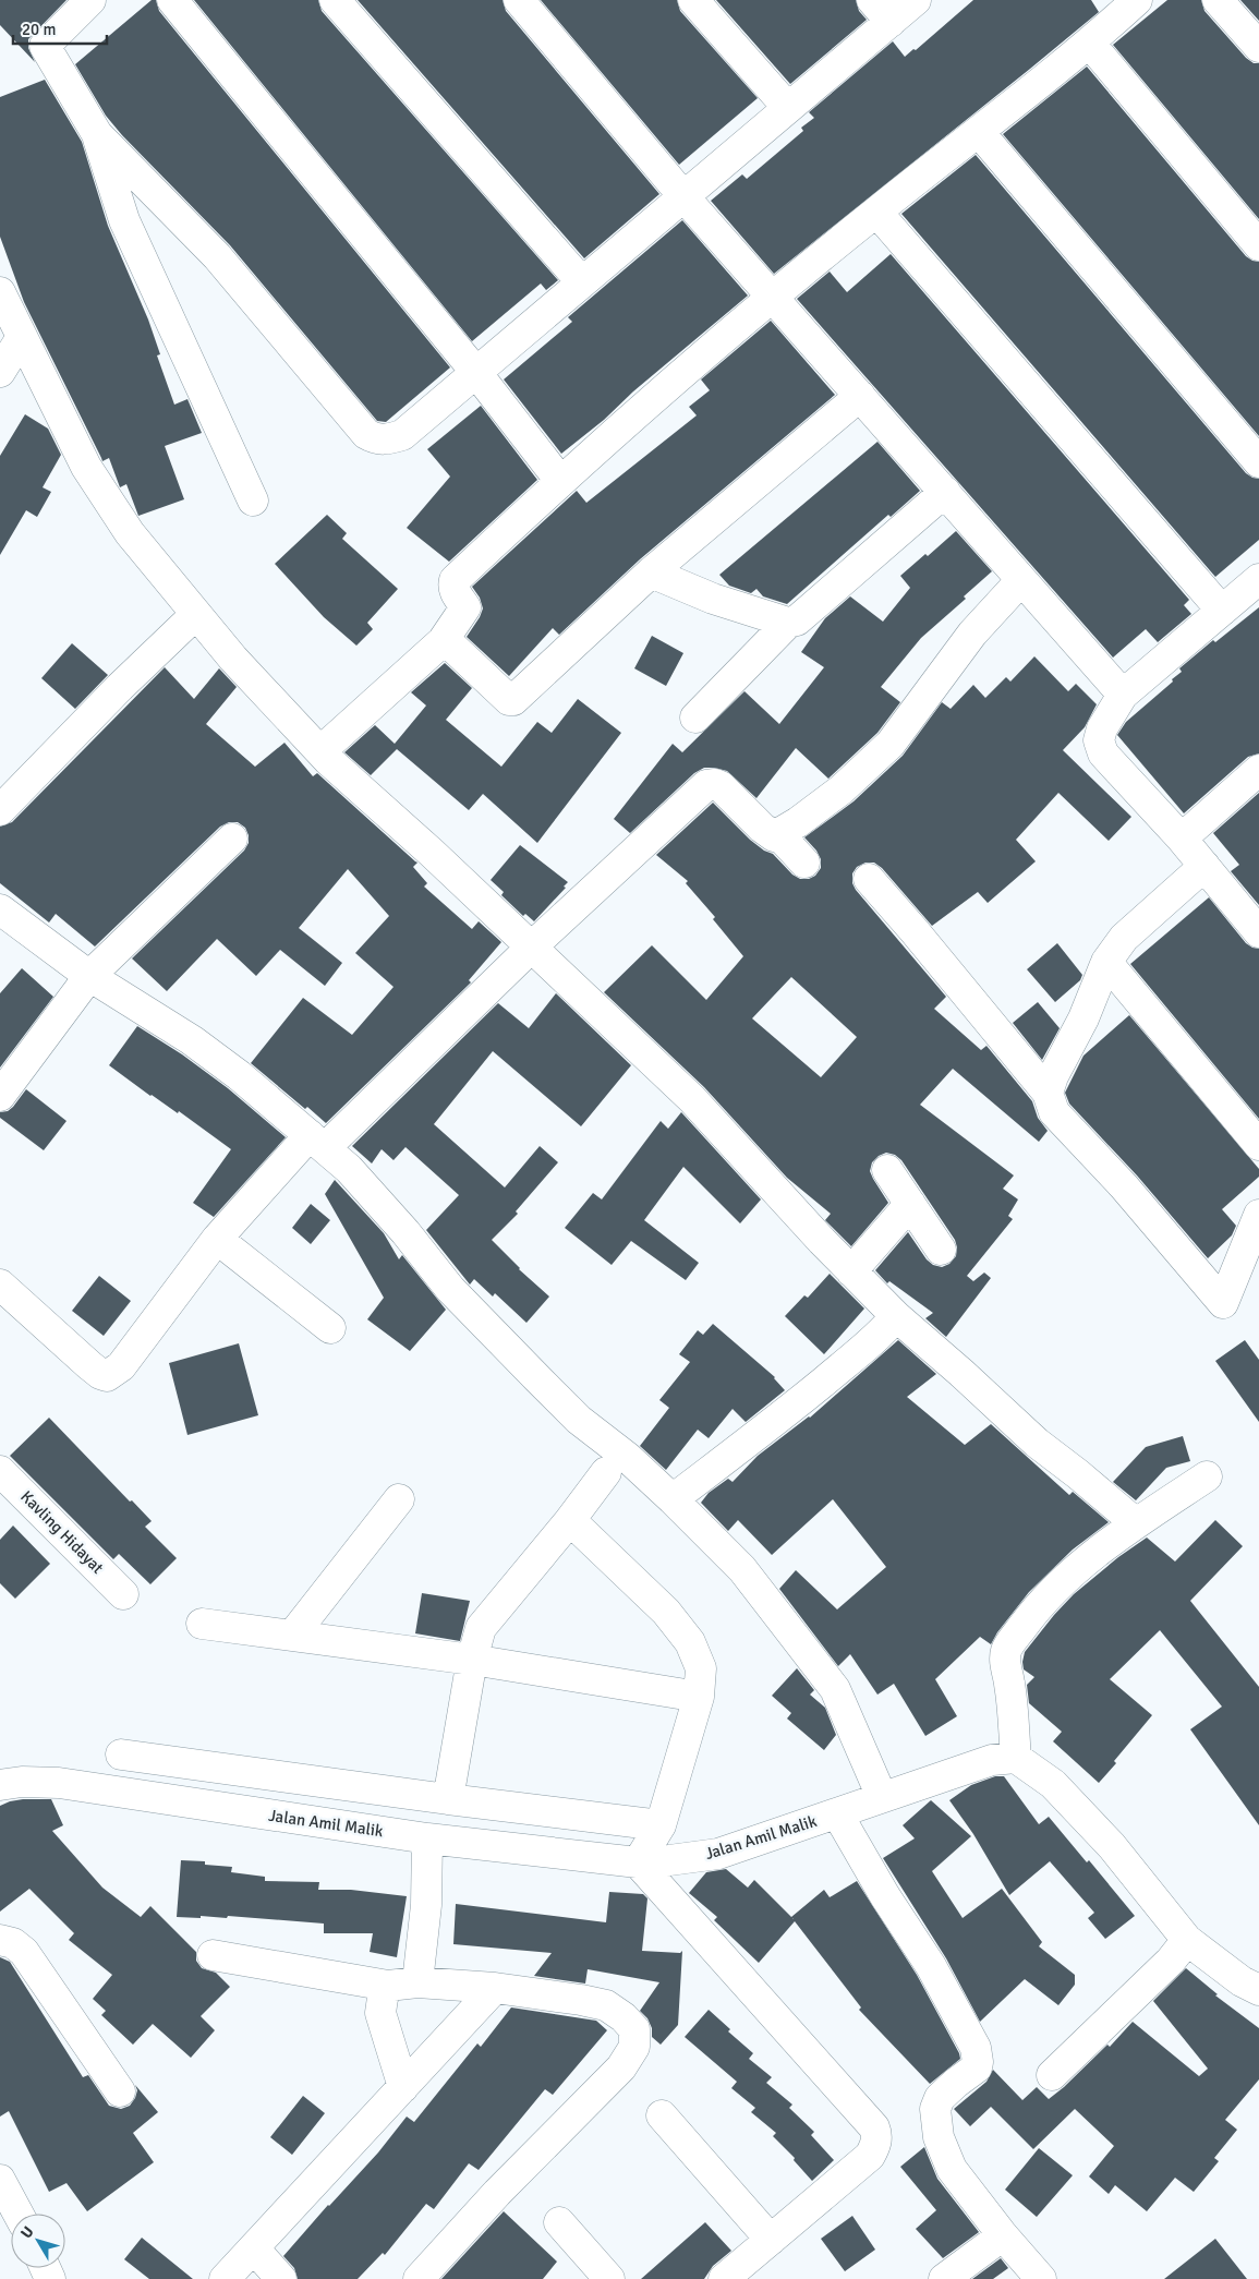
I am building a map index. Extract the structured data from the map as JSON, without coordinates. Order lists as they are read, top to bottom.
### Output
{
  "streets": {
    "street": ["Kavling Hidayat", "Jalan Amil Malik"]
  },
  "scale_bar": "20 m",
  "north": "top left"
}
